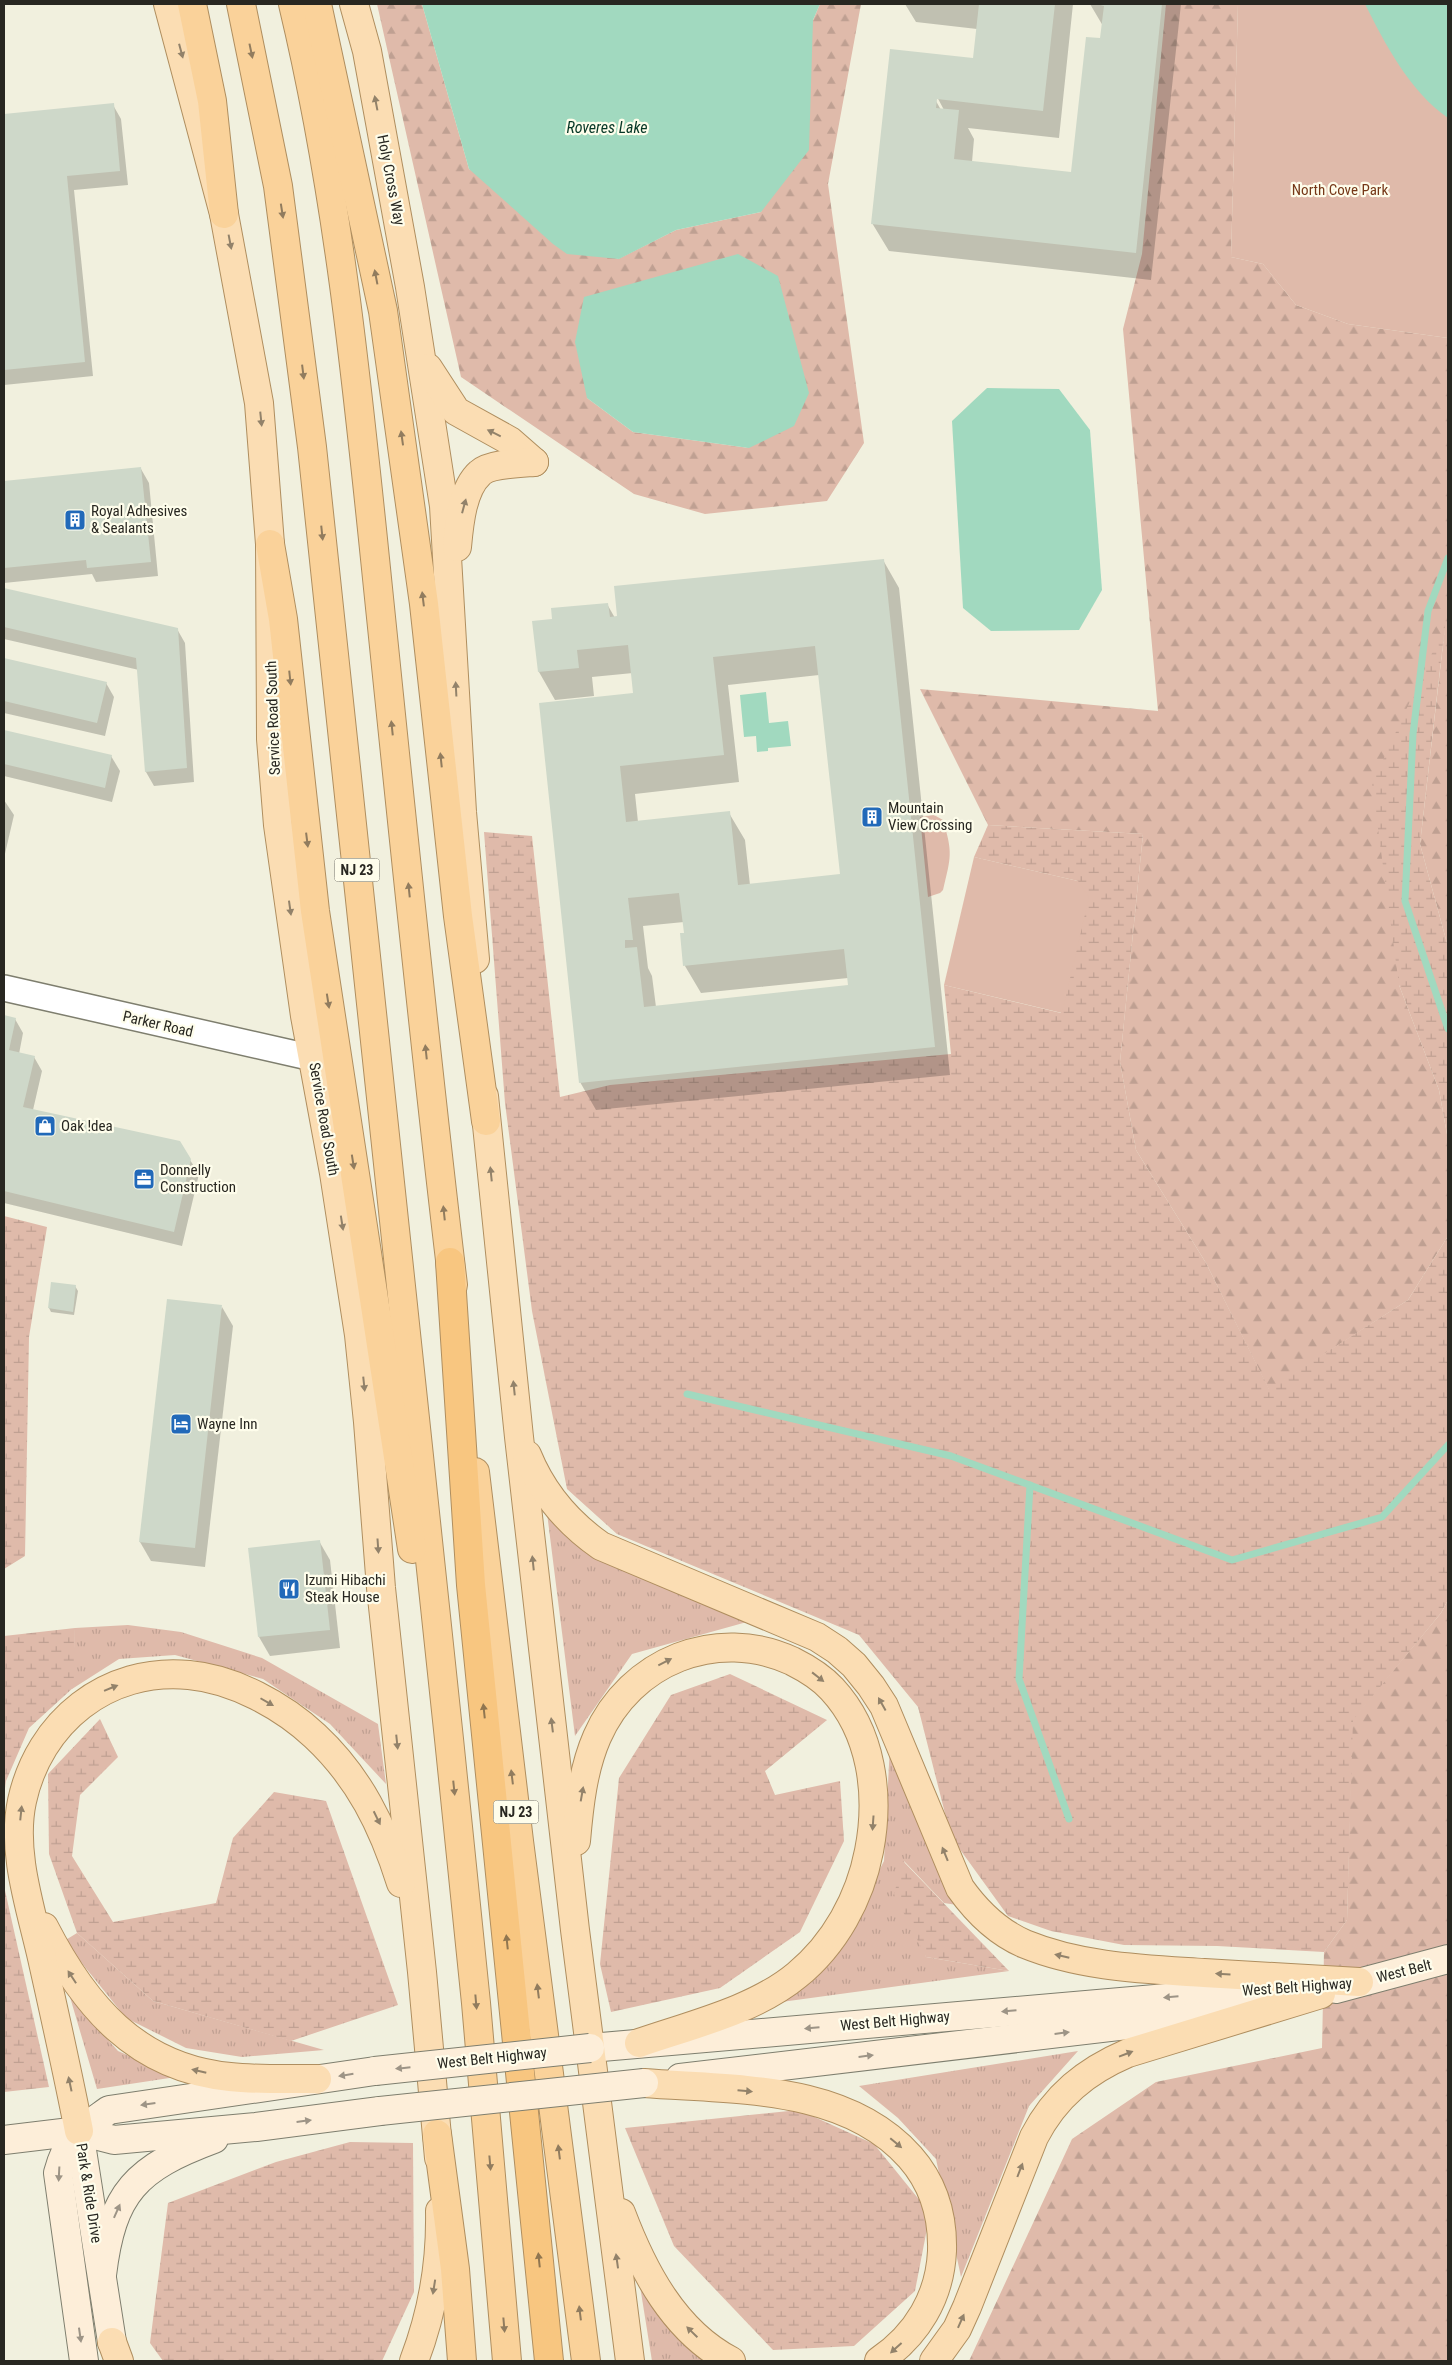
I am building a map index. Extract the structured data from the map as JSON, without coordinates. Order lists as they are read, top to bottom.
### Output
{
  "streets": {
    "highway": ["NJ 23"],
    "main road": [
      "Holy Cross Way",
      "Service Road South",
      "West Belt",
      "West Belt Highway",
      "Park & Ride Drive"
    ],
    "street": ["Parker Road"]
  },
  "crossings": [
    ["Service Road South", "Parker Road"],
    ["West Belt", "West Belt Highway"],
    ["West Belt Highway", "Park & Ride Drive"]
  ],
  "one_way": ["Holy Cross Way"],
  "water": ["Roveres Lake"],
  "parks": ["North Cove Park"],
  "places": {
    "building": ["Royal Adhesives & Sealants", "Mountain View Crossing"],
    "shop": ["Oak !dea"],
    "office": ["Donnelly Construction"],
    "hotel": ["Wayne Inn"],
    "restaurant": ["Izumi Hibachi Steak House"]
  }
}
